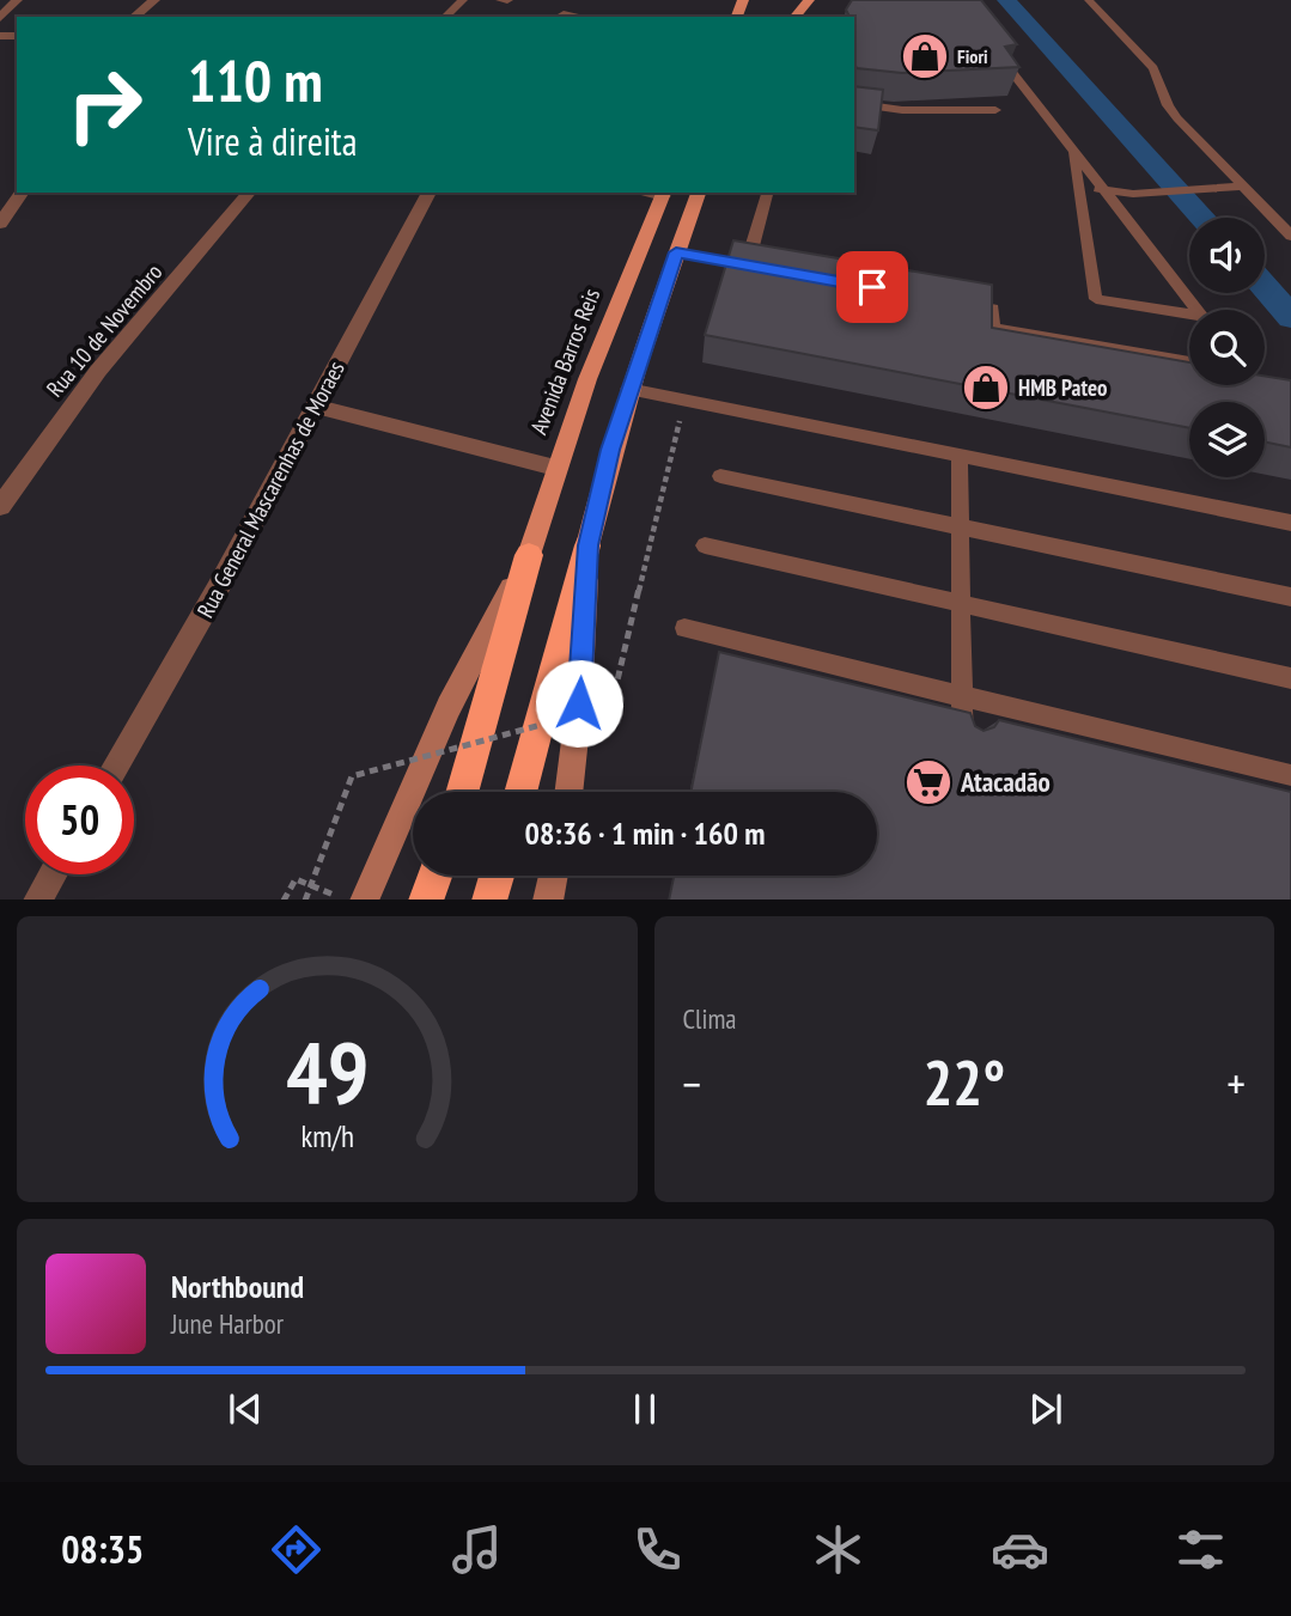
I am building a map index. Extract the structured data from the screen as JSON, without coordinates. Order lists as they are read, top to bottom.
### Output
{
  "streets": {
    "highway": ["Avenida Barros Reis"],
    "street": ["Rua 10 de Novembro", "Rua General Mascarenhas de Moraes"]
  },
  "places": {
    "shop": ["Fiori", "HMB Pateo"],
    "supermarket": ["Atacadão"]
  },
  "page": {
    "turn": ["110 m", "Vire à direita"],
    "limit": "50",
    "trip": "08:36 · 1 min · 160 m",
    "tile": "Clima",
    "heat": ["−", "22°", "+"],
    "song": ["Northbound", "June Harbor"],
    "tabs": "08:35",
    "gauge": ["49", "km/h"]
  }
}
